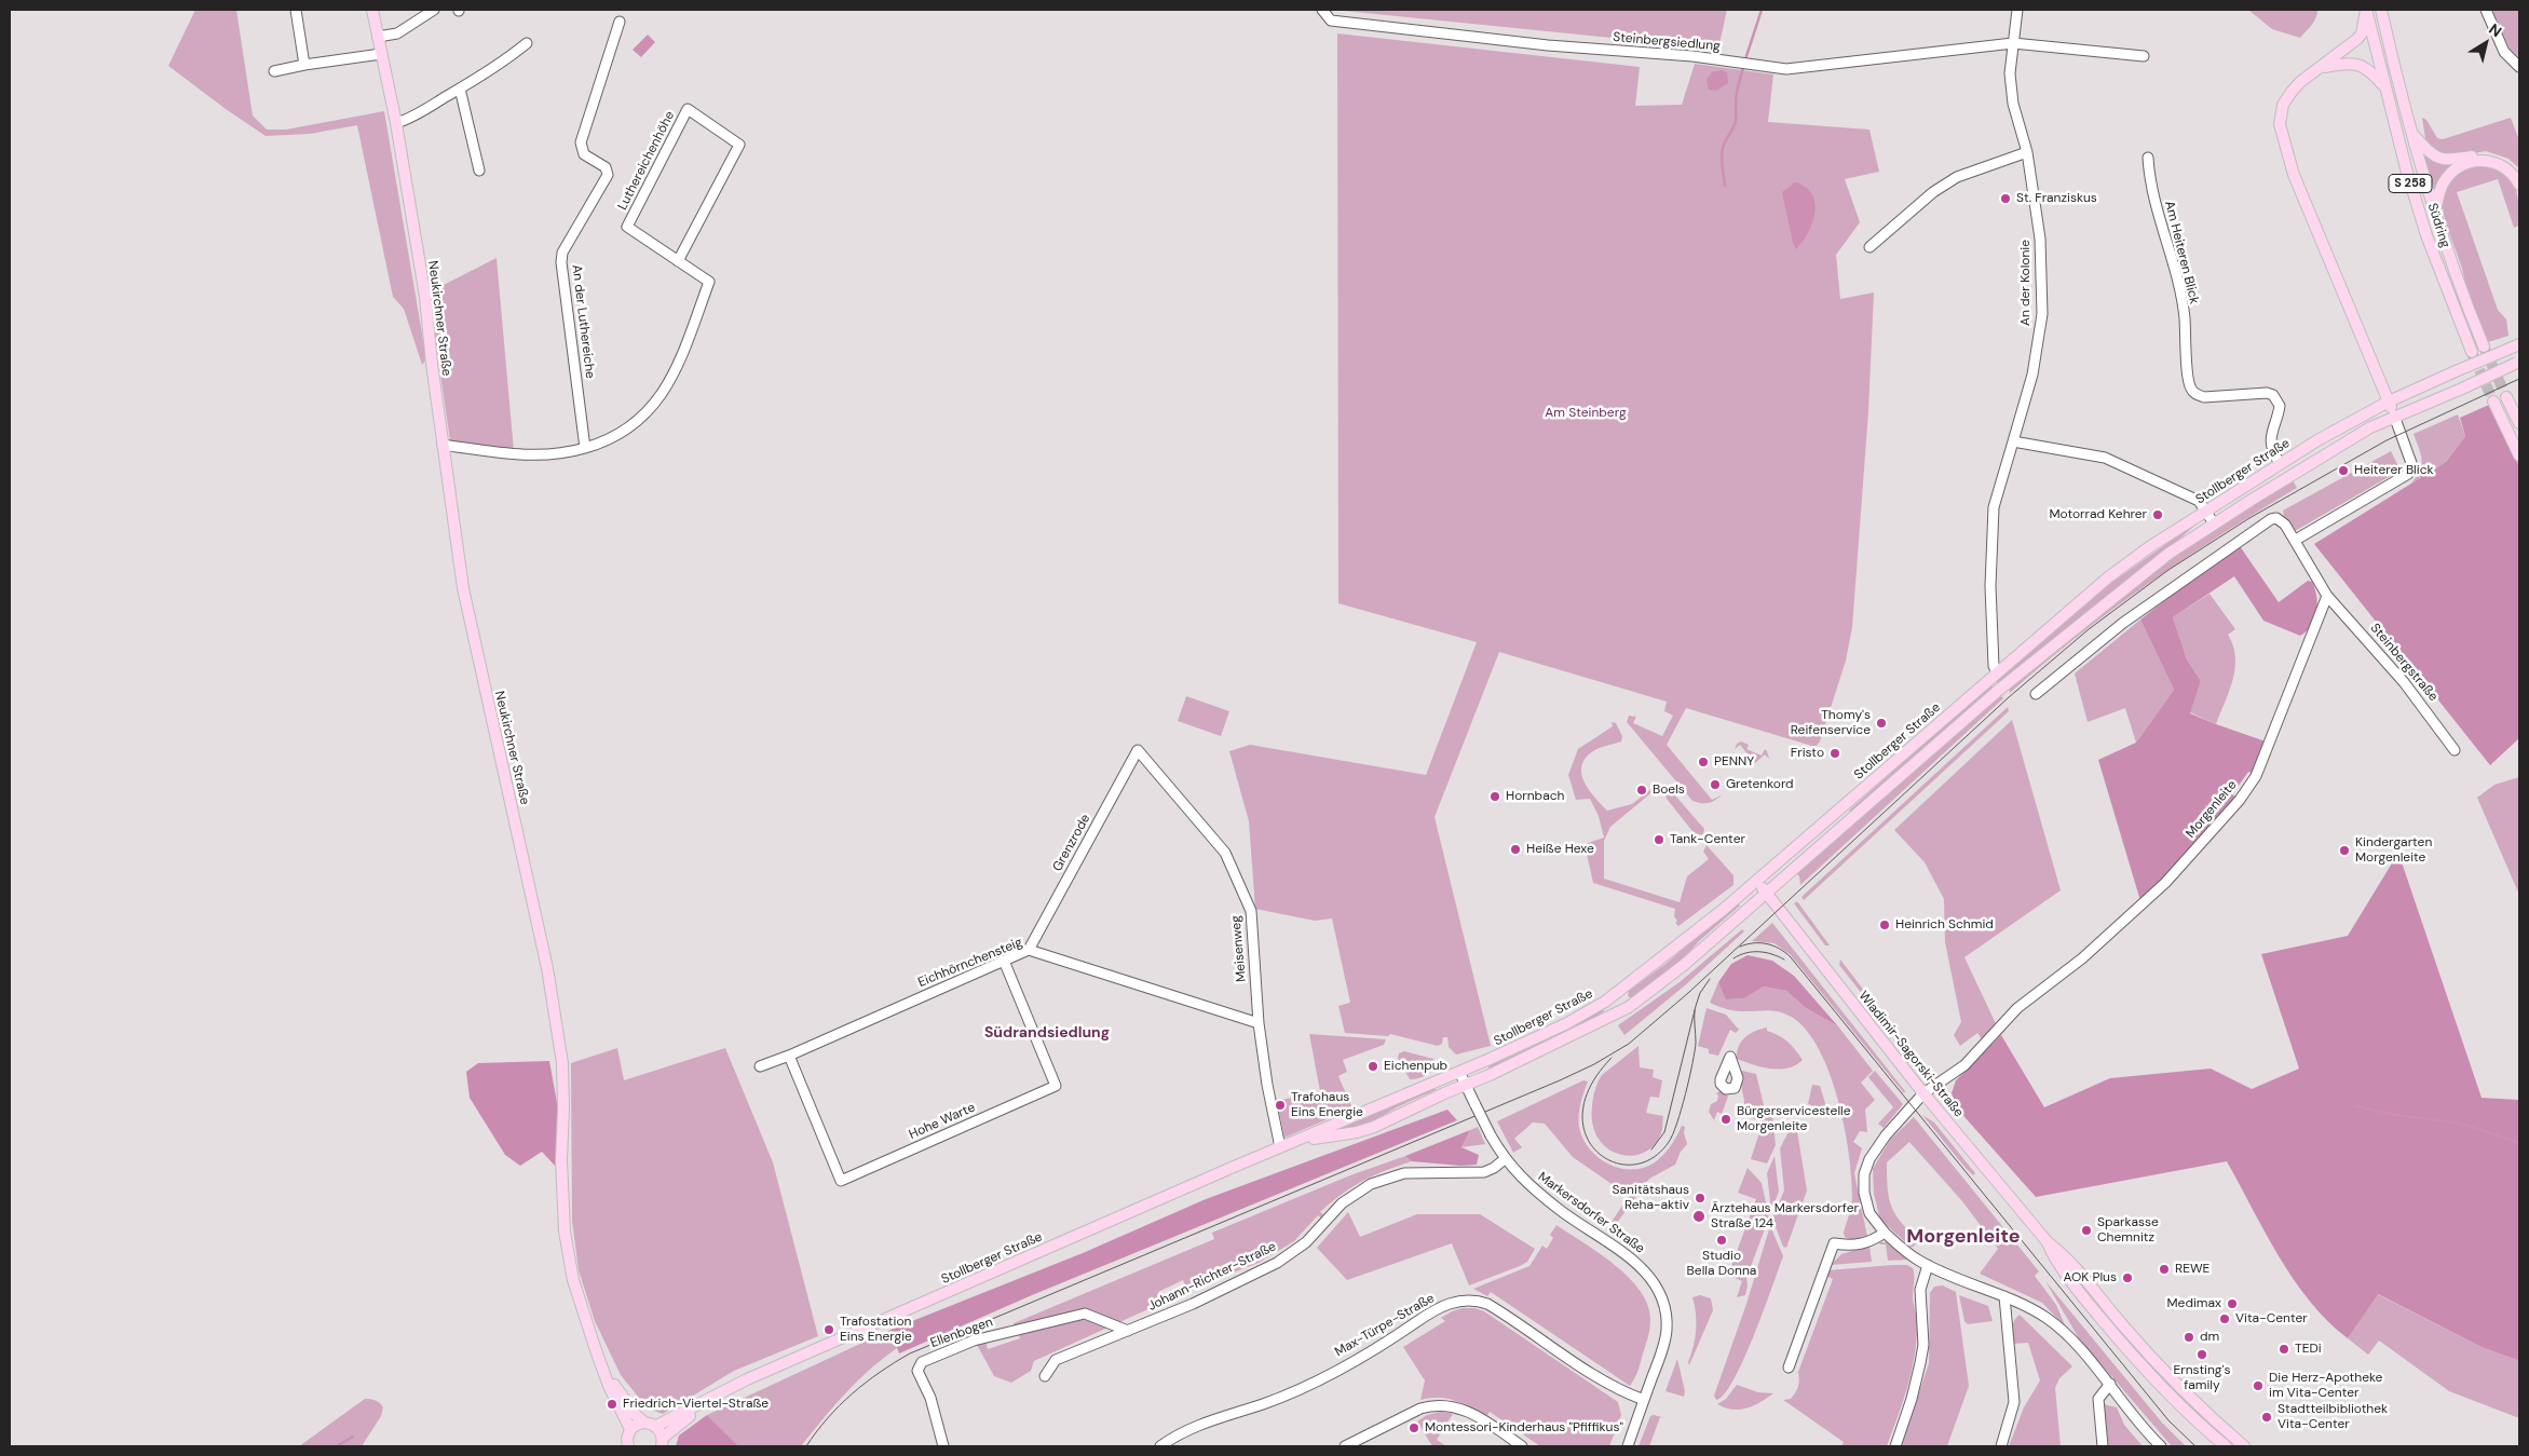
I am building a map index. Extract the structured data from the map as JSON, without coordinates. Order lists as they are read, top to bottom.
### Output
{
  "streets": {
    "main road": [
      "S 258",
      "Südring",
      "Neukirchner Straße",
      "Stollberger Straße",
      "Wladimir-Sagorski-Straße"
    ],
    "street": [
      "Steinbergsiedlung",
      "Luthereichenhöhe",
      "Am Heiteren Blick",
      "An der Kolonie",
      "An der Luthereiche",
      "Steinbergstraße",
      "Morgenleite",
      "Grenzrode",
      "Meisenweg",
      "Eichhörnchensteig",
      "Hohe Warte",
      "Markersdorfer Straße",
      "Johann-Richter-Straße",
      "Max-Türpe-Straße",
      "Ellenbogen"
    ]
  },
  "crossings": [
    ["Luthereichenhöhe", "An der Luthereiche"],
    ["S 258", "Südring"],
    ["S 258", "Stollberger Straße"],
    ["Am Heiteren Blick", "Stollberger Straße"],
    ["An der Kolonie", "Stollberger Straße"],
    ["Stollberger Straße", "Meisenweg"],
    ["Stollberger Straße", "Wladimir-Sagorski-Straße"],
    ["Stollberger Straße", "Markersdorfer Straße"],
    ["Steinbergstraße", "Morgenleite"],
    ["Morgenleite", "Wladimir-Sagorski-Straße"],
    ["Grenzrode", "Meisenweg"],
    ["Grenzrode", "Eichhörnchensteig"],
    ["Meisenweg", "Eichhörnchensteig"],
    ["Eichhörnchensteig", "Hohe Warte"],
    ["Markersdorfer Straße", "Johann-Richter-Straße"],
    ["Markersdorfer Straße", "Max-Türpe-Straße"],
    ["Johann-Richter-Straße", "Ellenbogen"]
  ],
  "districts": ["Südrandsiedlung", "Morgenleite"],
  "parks": ["Am Steinberg"],
  "places": [
    "St. Franziskus",
    "Heiterer Blick",
    "Motorrad Kehrer",
    "Thomy's Reifenservice",
    "Fristo",
    "PENNY",
    "Gretenkord",
    "Boels",
    "Hornbach",
    "Tank-Center",
    "Heiße Hexe",
    "Kindergarten Morgenleite",
    "Heinrich Schmid",
    "Eichenpub",
    "Trafohaus Eins Energie",
    "Bürgerservicestelle Morgenleite",
    "Sanitätshaus Reha-aktiv",
    "Ärztehaus Markersdorfer Straße 124",
    "Sparkasse Chemnitz",
    "Studio Bella Donna",
    "REWE",
    "AOK Plus",
    "Medimax",
    "Vita-Center",
    "Trafostation Eins Energie",
    "dm",
    "TEDi",
    "Ernsting's family",
    "Die Herz-Apotheke im Vita-Center",
    "Friedrich-Viertel-Straße",
    "Stadtteilbibliothek Vita-Center",
    "Montessori-Kinderhaus \"Pfiffikus\""
  ],
  "north": "top right"
}
